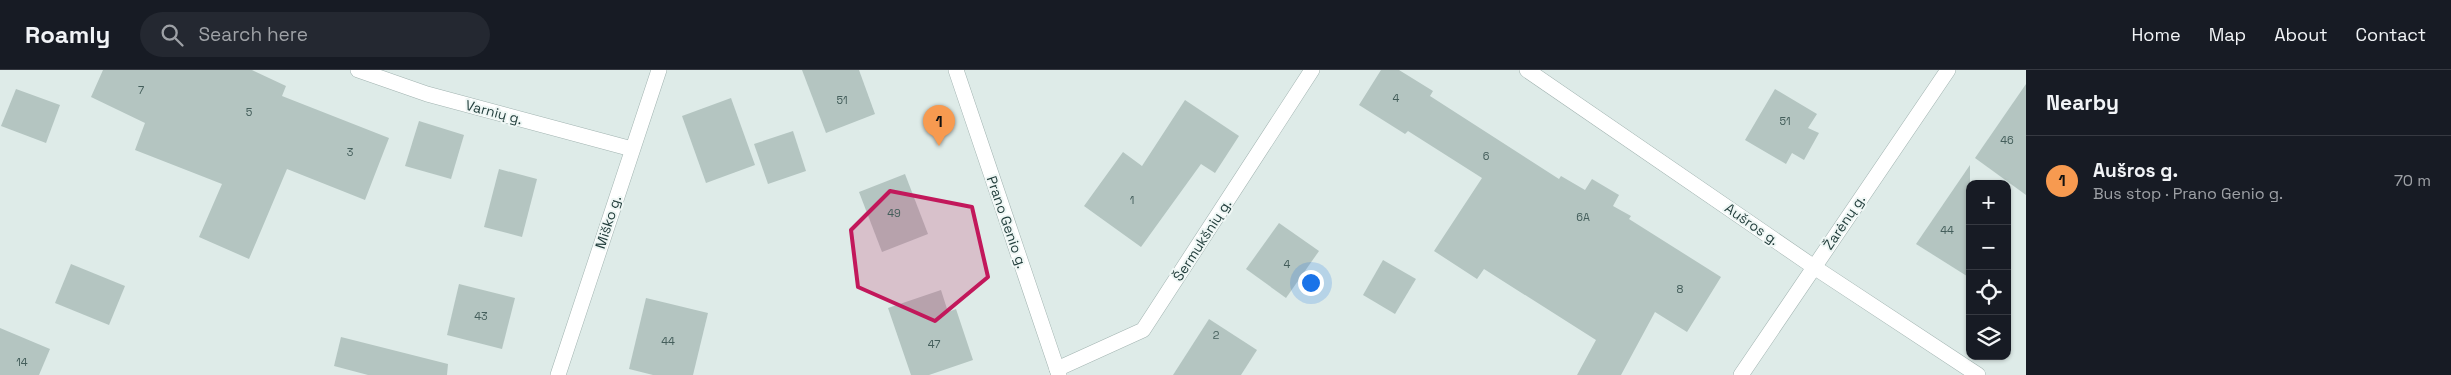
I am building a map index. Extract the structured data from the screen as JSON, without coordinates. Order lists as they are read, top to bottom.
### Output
{
  "streets": {
    "street": [
      "Varnių g.",
      "Miško g.",
      "Prano Genio g.",
      "Žarėnų g.",
      "Aušros g.",
      "Šermukšnių g."
    ]
  },
  "crossings": [
    ["Varnių g.", "Miško g."],
    ["Prano Genio g.", "Šermukšnių g."],
    ["Žarėnų g.", "Aušros g."]
  ],
  "house_numbers": [
    "7",
    "4",
    "51",
    "5",
    "51",
    "46",
    "3",
    "6",
    "1",
    "49",
    "6A",
    "44",
    "4",
    "8",
    "43",
    "2",
    "44",
    "47",
    "14"
  ],
  "page": {
    "header": "Roamly",
    "search": "Search here",
    "nav": [
      "Home",
      "Map",
      "About",
      "Contact"
    ],
    "heading": "Nearby",
    "pins": "1",
    "list": [
      {
        "mark": "1",
        "name": "Aušros g.",
        "note": "Bus stop · Prano Genio g.",
        "value": "70 m"
      }
    ],
    "map_buttons": ["+", "−"]
  }
}
